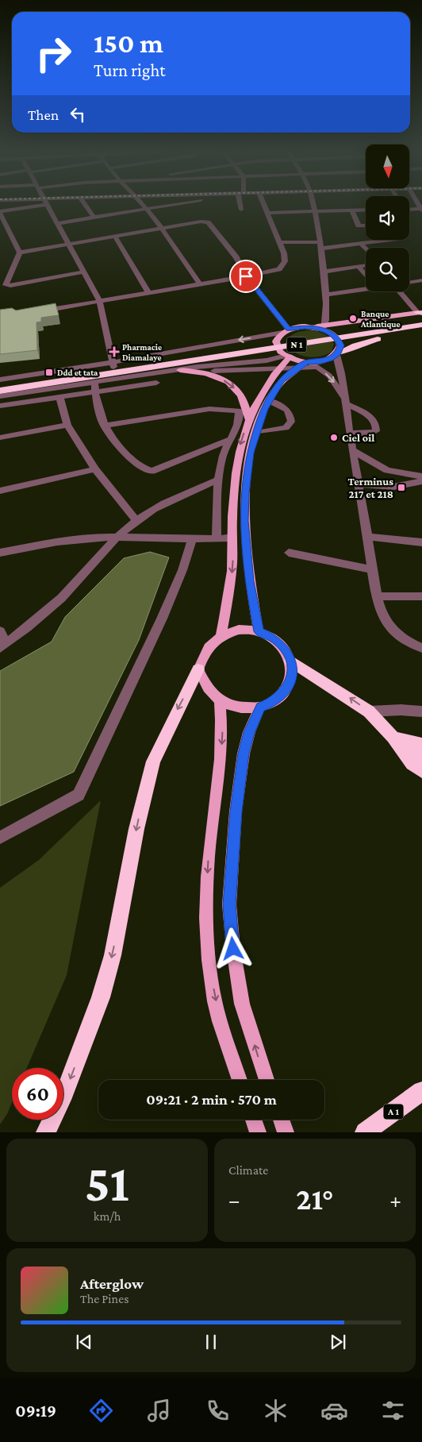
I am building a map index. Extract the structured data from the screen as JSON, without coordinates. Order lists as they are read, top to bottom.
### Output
{
  "streets": {
    "highway": ["N 1", "A 1"]
  },
  "places": {
    "other": ["Banque Atlantique", "Ciel oil"],
    "health": ["Pharmacie Diamalaye"],
    "transit": ["Ddd et tata", "Terminus 217 et 218"]
  },
  "north": "bottom",
  "page": {
    "turn": ["150 m", "Turn right"],
    "then": "Then",
    "limit": "60",
    "trip": "09:21 · 2 min · 570 m",
    "tile": [
      ["51", "km/h"],
      "Climate"
    ],
    "heat": ["−", "21°", "+"],
    "song": ["Afterglow", "The Pines"],
    "tabs": "09:19"
  }
}
